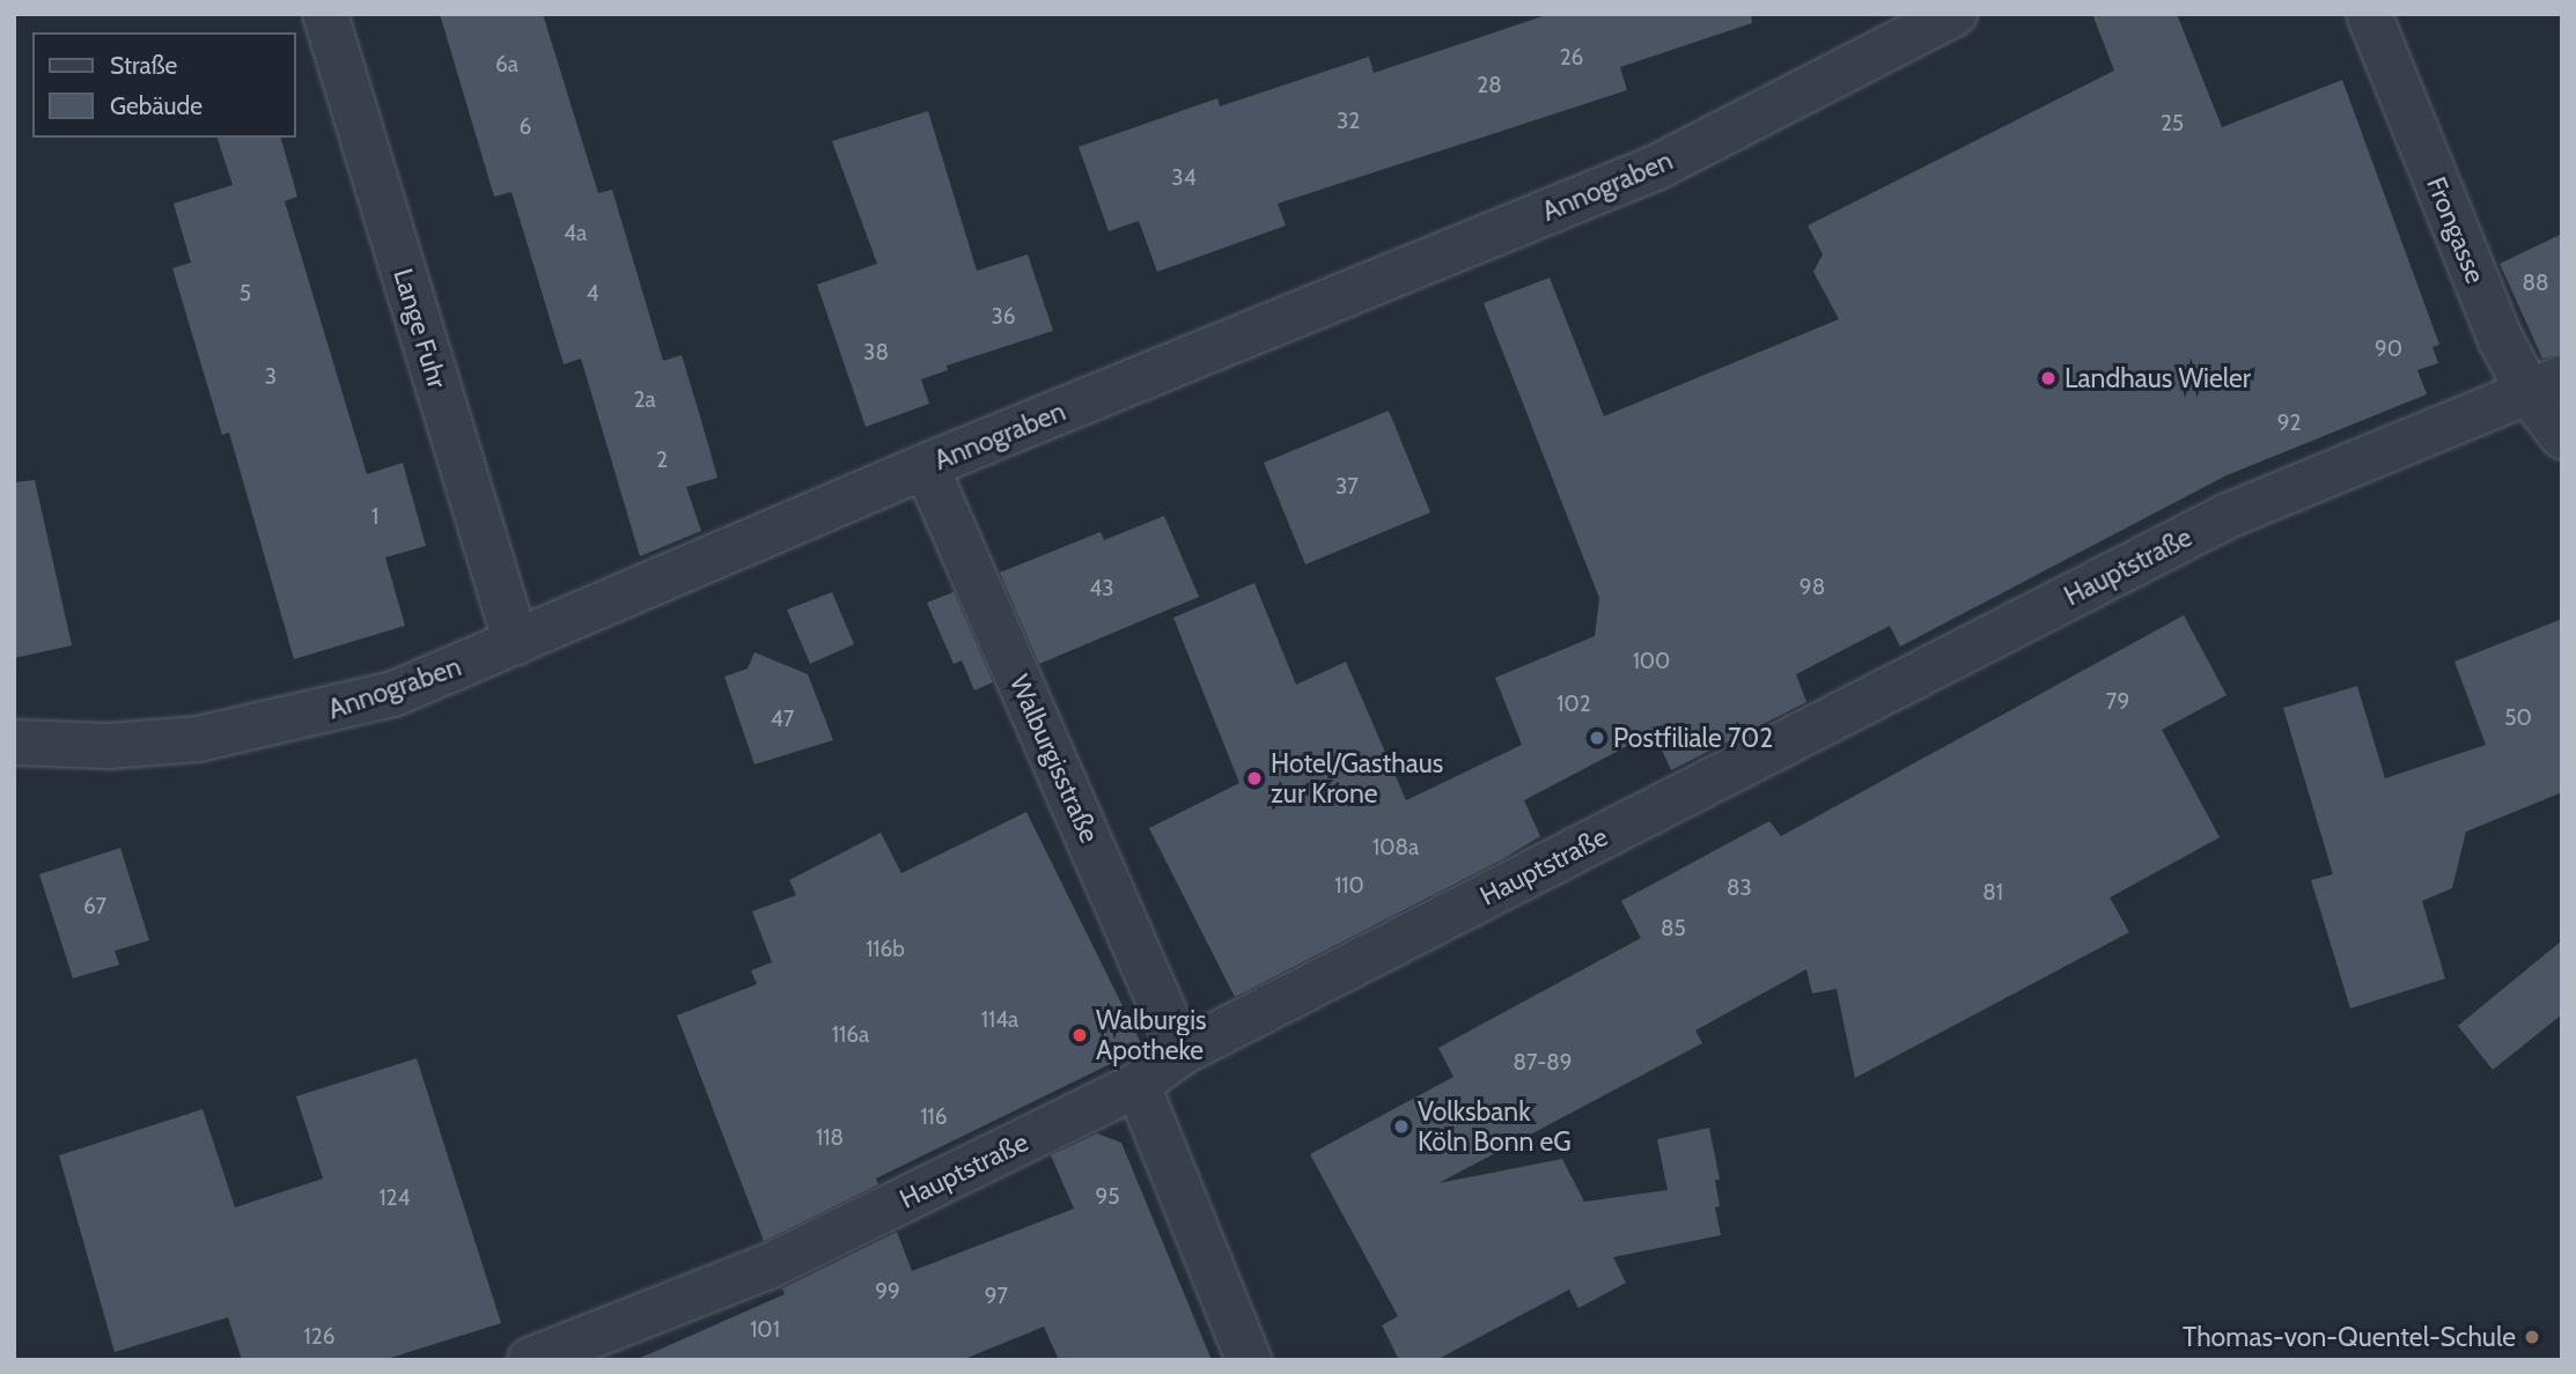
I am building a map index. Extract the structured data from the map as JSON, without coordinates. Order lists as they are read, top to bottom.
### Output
{
  "streets": {
    "street": [
      "Annograben",
      "Frongasse",
      "Lange Fuhr",
      "Hauptstraße",
      "Walburgisstraße"
    ]
  },
  "crossings": [
    ["Annograben", "Lange Fuhr"],
    ["Annograben", "Walburgisstraße"],
    ["Frongasse", "Hauptstraße"],
    ["Hauptstraße", "Walburgisstraße"]
  ],
  "places": [
    "Landhaus Wieler",
    "Postfiliale 702",
    "Hotel/Gasthaus zur Krone",
    "Walburgis Apotheke",
    "Volksbank Köln Bonn eG",
    "Thomas-von-Quentel-Schule"
  ],
  "house_numbers": [
    "26",
    "6a",
    "28",
    "32",
    "25",
    "6",
    "34",
    "4a",
    "88",
    "5",
    "4",
    "36",
    "90",
    "38",
    "3",
    "2a",
    "92",
    "2",
    "37",
    "1",
    "98",
    "43",
    "100",
    "79",
    "102",
    "50",
    "47",
    "108a",
    "110",
    "83",
    "81",
    "67",
    "85",
    "116b",
    "114a",
    "116a",
    "87-89",
    "116",
    "118",
    "95",
    "124",
    "99",
    "97",
    "101",
    "126"
  ],
  "legend": ["Straße", "Gebäude"]
}
